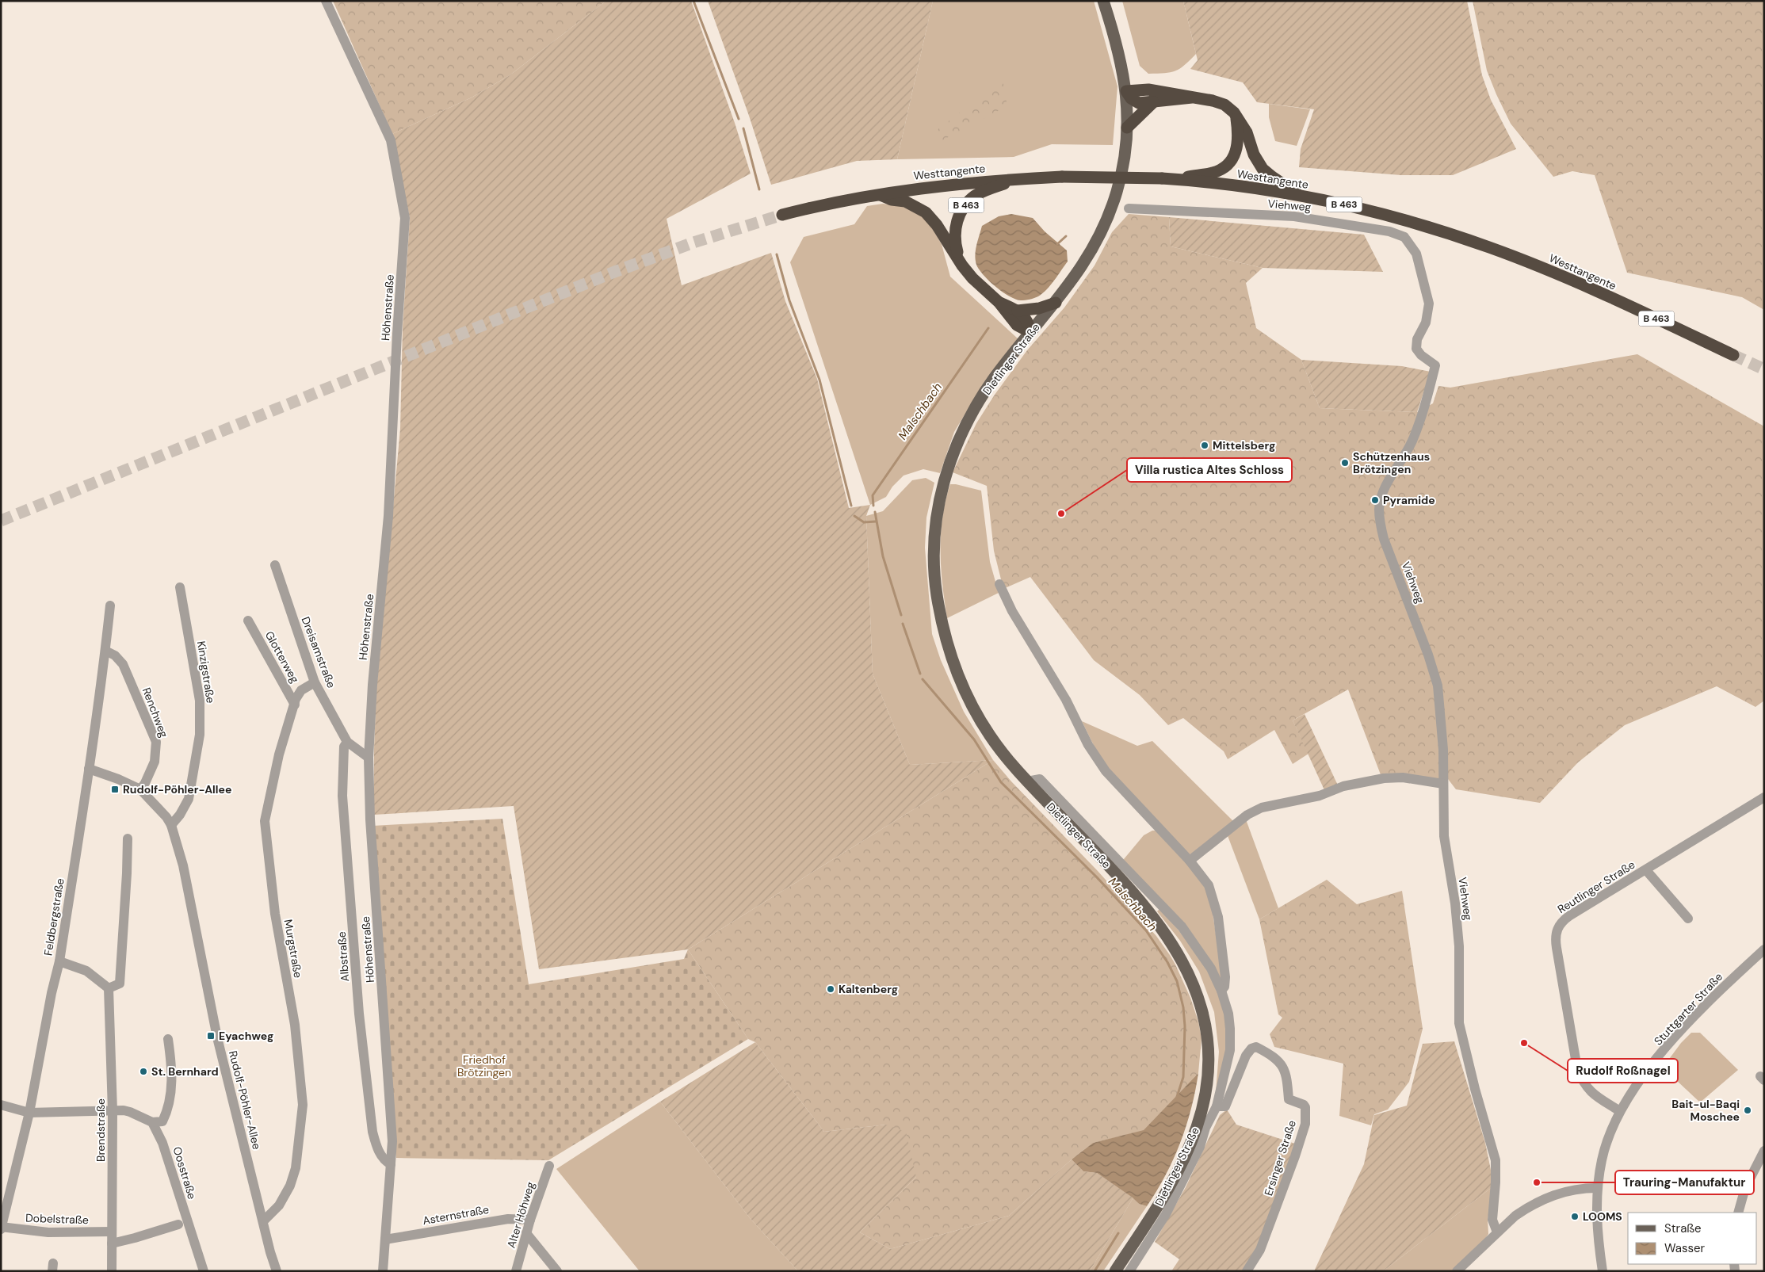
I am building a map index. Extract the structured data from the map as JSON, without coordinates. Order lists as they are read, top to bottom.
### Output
{
  "streets": {
    "highway": ["Westtangente", "B 463"],
    "main road": ["Dietlinger Straße"],
    "street": [
      "Viehweg",
      "Höhenstraße",
      "Dreisamstraße",
      "Glotterweg",
      "Kinzigstraße",
      "Renchweg",
      "Reutlinger Straße",
      "Feldbergstraße",
      "Murgstraße",
      "Albstraße",
      "Stuttgarter Straße",
      "Rudolf-Pöhler-Allee",
      "Brendstraße",
      "Ersinger Straße",
      "Oosstraße",
      "Asternstraße",
      "Alter Höhweg",
      "Dobelstraße"
    ]
  },
  "crossings": [
    ["Westtangente", "B 463"],
    ["B 463", "Dietlinger Straße"],
    ["Höhenstraße", "Dreisamstraße"],
    ["Höhenstraße", "Albstraße"],
    ["Höhenstraße", "Asternstraße"],
    ["Dietlinger Straße", "Ersinger Straße"],
    ["Dreisamstraße", "Murgstraße"],
    ["Dreisamstraße", "Albstraße"],
    ["Glotterweg", "Murgstraße"],
    ["Kinzigstraße", "Rudolf-Pöhler-Allee"],
    ["Renchweg", "Feldbergstraße"],
    ["Renchweg", "Rudolf-Pöhler-Allee"],
    ["Reutlinger Straße", "Stuttgarter Straße"],
    ["Feldbergstraße", "Rudolf-Pöhler-Allee"],
    ["Feldbergstraße", "Dobelstraße"],
    ["Murgstraße", "Rudolf-Pöhler-Allee"],
    ["Brendstraße", "Dobelstraße"],
    ["Asternstraße", "Alter Höhweg"]
  ],
  "water": ["Malschbach"],
  "parks": ["Friedhof Brötzingen"],
  "places": {
    "other": [
      "Mittelsberg",
      "Schützenhaus Brötzingen",
      "Pyramide",
      "Villa rustica Altes Schloss",
      "Kaltenberg",
      "Rudolf Roßnagel",
      "St. Bernhard",
      "Bait-ul-Baqi Moschee",
      "Trauring-Manufaktur",
      "LOOMS"
    ],
    "transit": ["Rudolf-Pöhler-Allee", "Eyachweg"]
  },
  "legend": ["Straße", "Wasser"]
}
